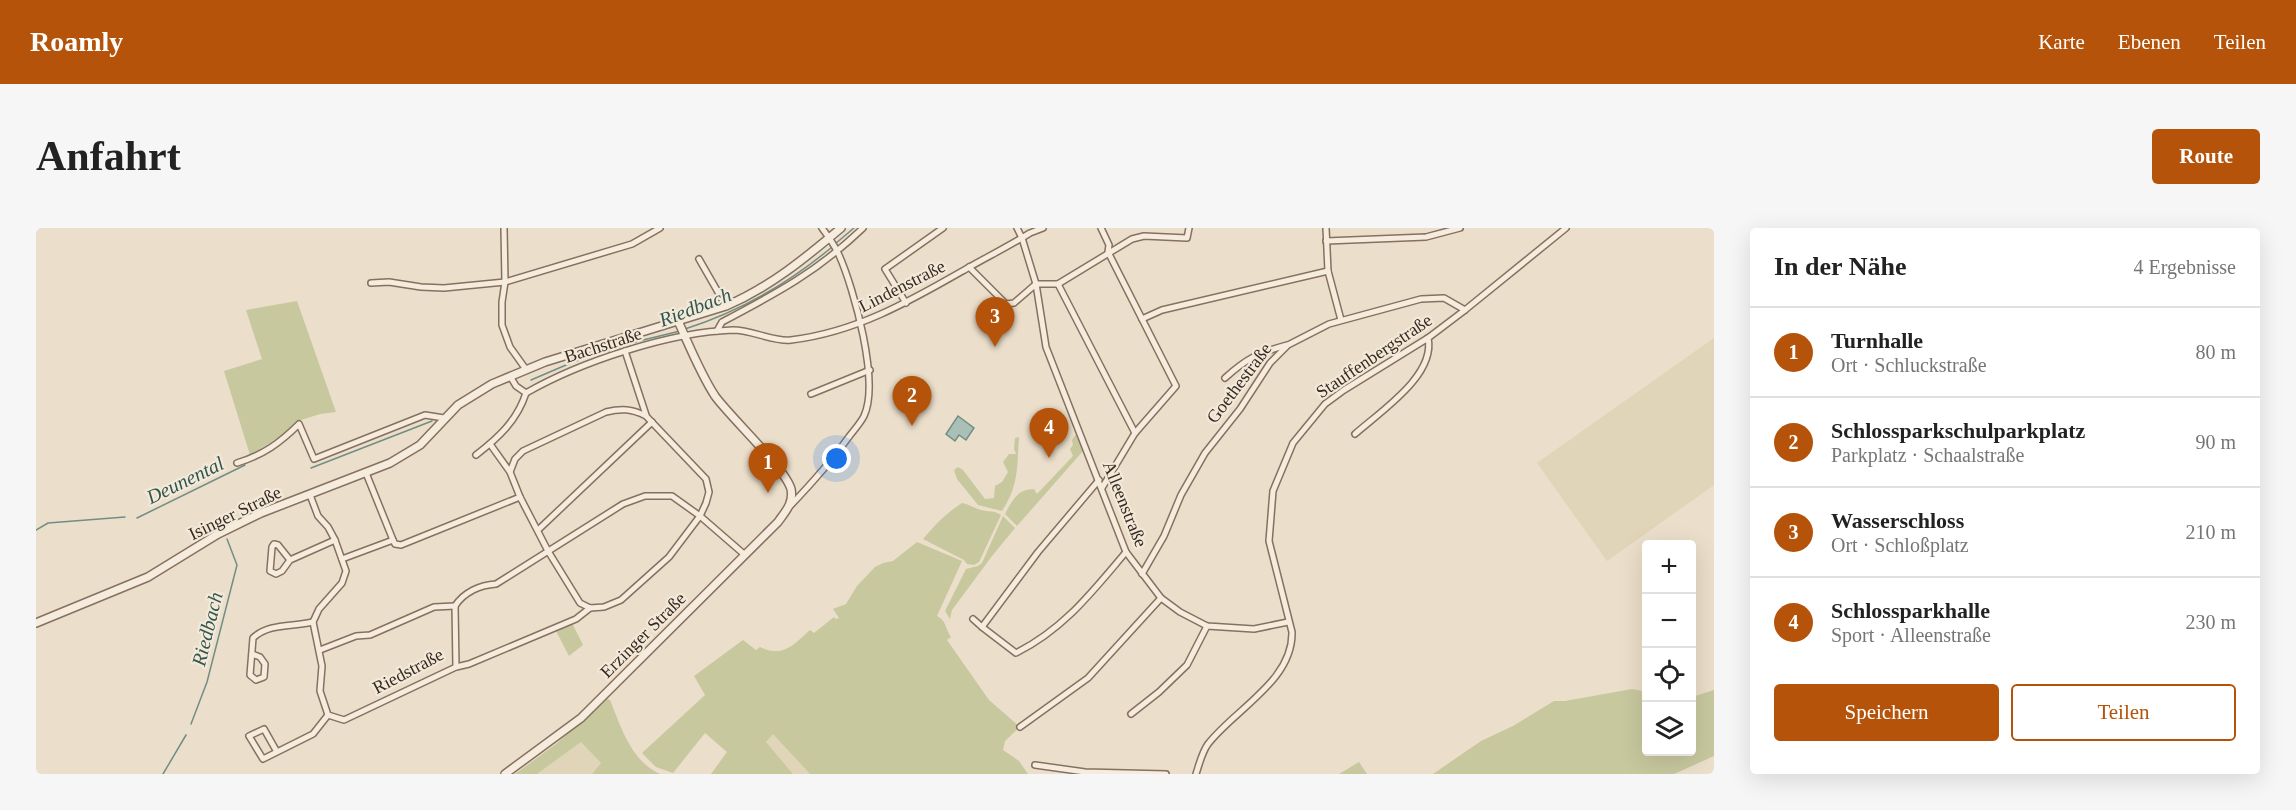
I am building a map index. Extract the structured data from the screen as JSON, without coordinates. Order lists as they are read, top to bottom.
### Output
{
  "streets": {
    "street": [
      "Lindenstraße",
      "Bachstraße",
      "Stauffenbergstraße",
      "Goethestraße",
      "Alleenstraße",
      "Isinger Straße",
      "Erzinger Straße",
      "Riedstraße"
    ]
  },
  "crossings": [
    ["Lindenstraße", "Bachstraße"],
    ["Lindenstraße", "Alleenstraße"],
    ["Bachstraße", "Isinger Straße"],
    ["Stauffenbergstraße", "Goethestraße"],
    ["Stauffenbergstraße", "Alleenstraße"],
    ["Goethestraße", "Alleenstraße"]
  ],
  "water": ["Riedbach", "Deunental"],
  "page": {
    "header": "Roamly",
    "nav": ["Karte", "Ebenen", "Teilen"],
    "buttons": [
      "Route",
      ["Speichern", "Teilen"]
    ],
    "title": "Anfahrt",
    "heading": ["In der Nähe", "4 Ergebnisse"],
    "pins": [
      "3",
      "2",
      "4",
      "1"
    ],
    "list": [
      {
        "mark": "1",
        "name": "Turnhalle",
        "note": "Ort · Schluckstraße",
        "value": "80 m"
      },
      {
        "mark": "2",
        "name": "Schlossparkschulparkplatz",
        "note": "Parkplatz · Schaalstraße",
        "value": "90 m"
      },
      {
        "mark": "3",
        "name": "Wasserschloss",
        "note": "Ort · Schloßplatz",
        "value": "210 m"
      },
      {
        "mark": "4",
        "name": "Schlossparkhalle",
        "note": "Sport · Alleenstraße",
        "value": "230 m"
      }
    ],
    "map_buttons": ["+", "−"]
  }
}
